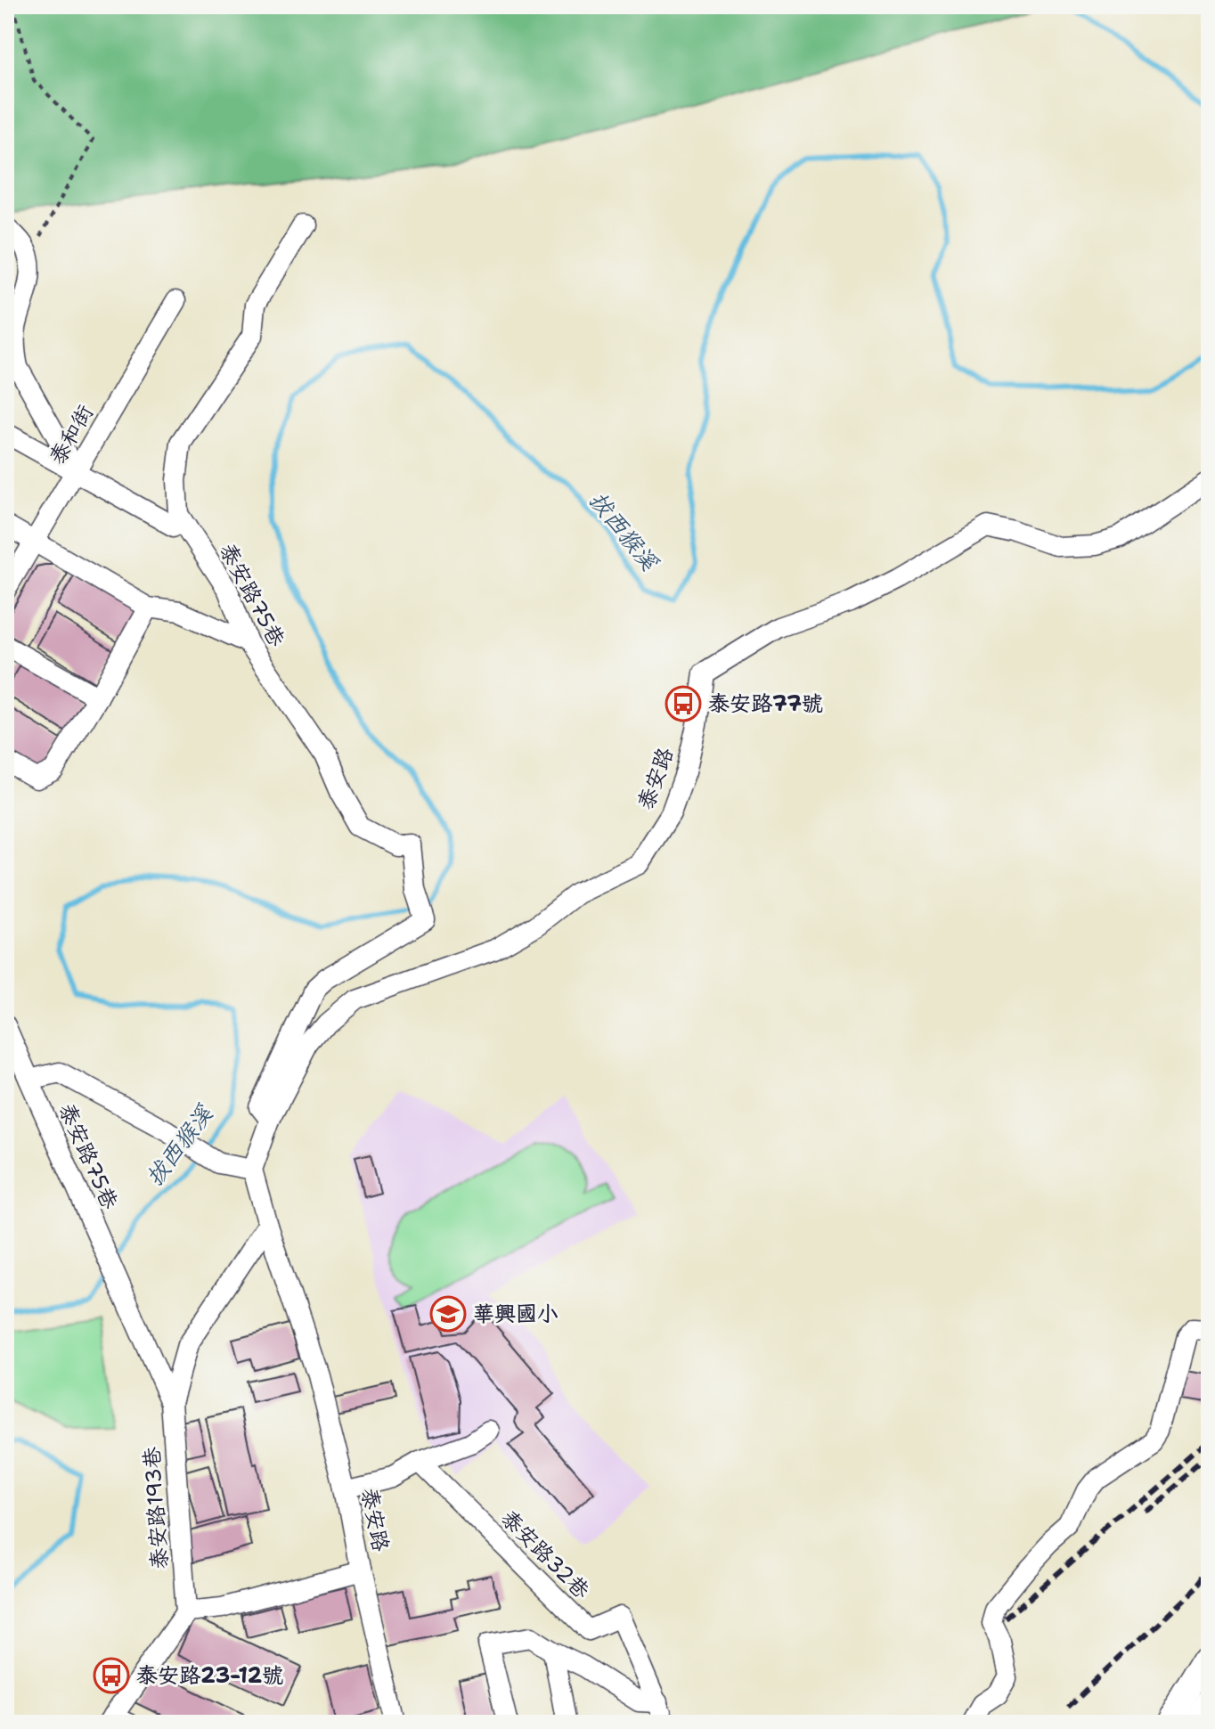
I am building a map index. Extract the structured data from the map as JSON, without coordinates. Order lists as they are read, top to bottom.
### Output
{
  "streets": {
    "street": [
      "泰和街",
      "泰安路75巷",
      "泰安路",
      "泰安路193巷",
      "泰安路32巷"
    ]
  },
  "crossings": [
    ["泰安路75巷", "泰安路"],
    ["泰安路75巷", "泰安路193巷"],
    ["泰安路", "泰安路193巷"]
  ],
  "water": ["拔西猴溪"],
  "places": {
    "bus stop": ["泰安路77號", "泰安路23-12號"],
    "school or university": ["華興國小"]
  }
}
